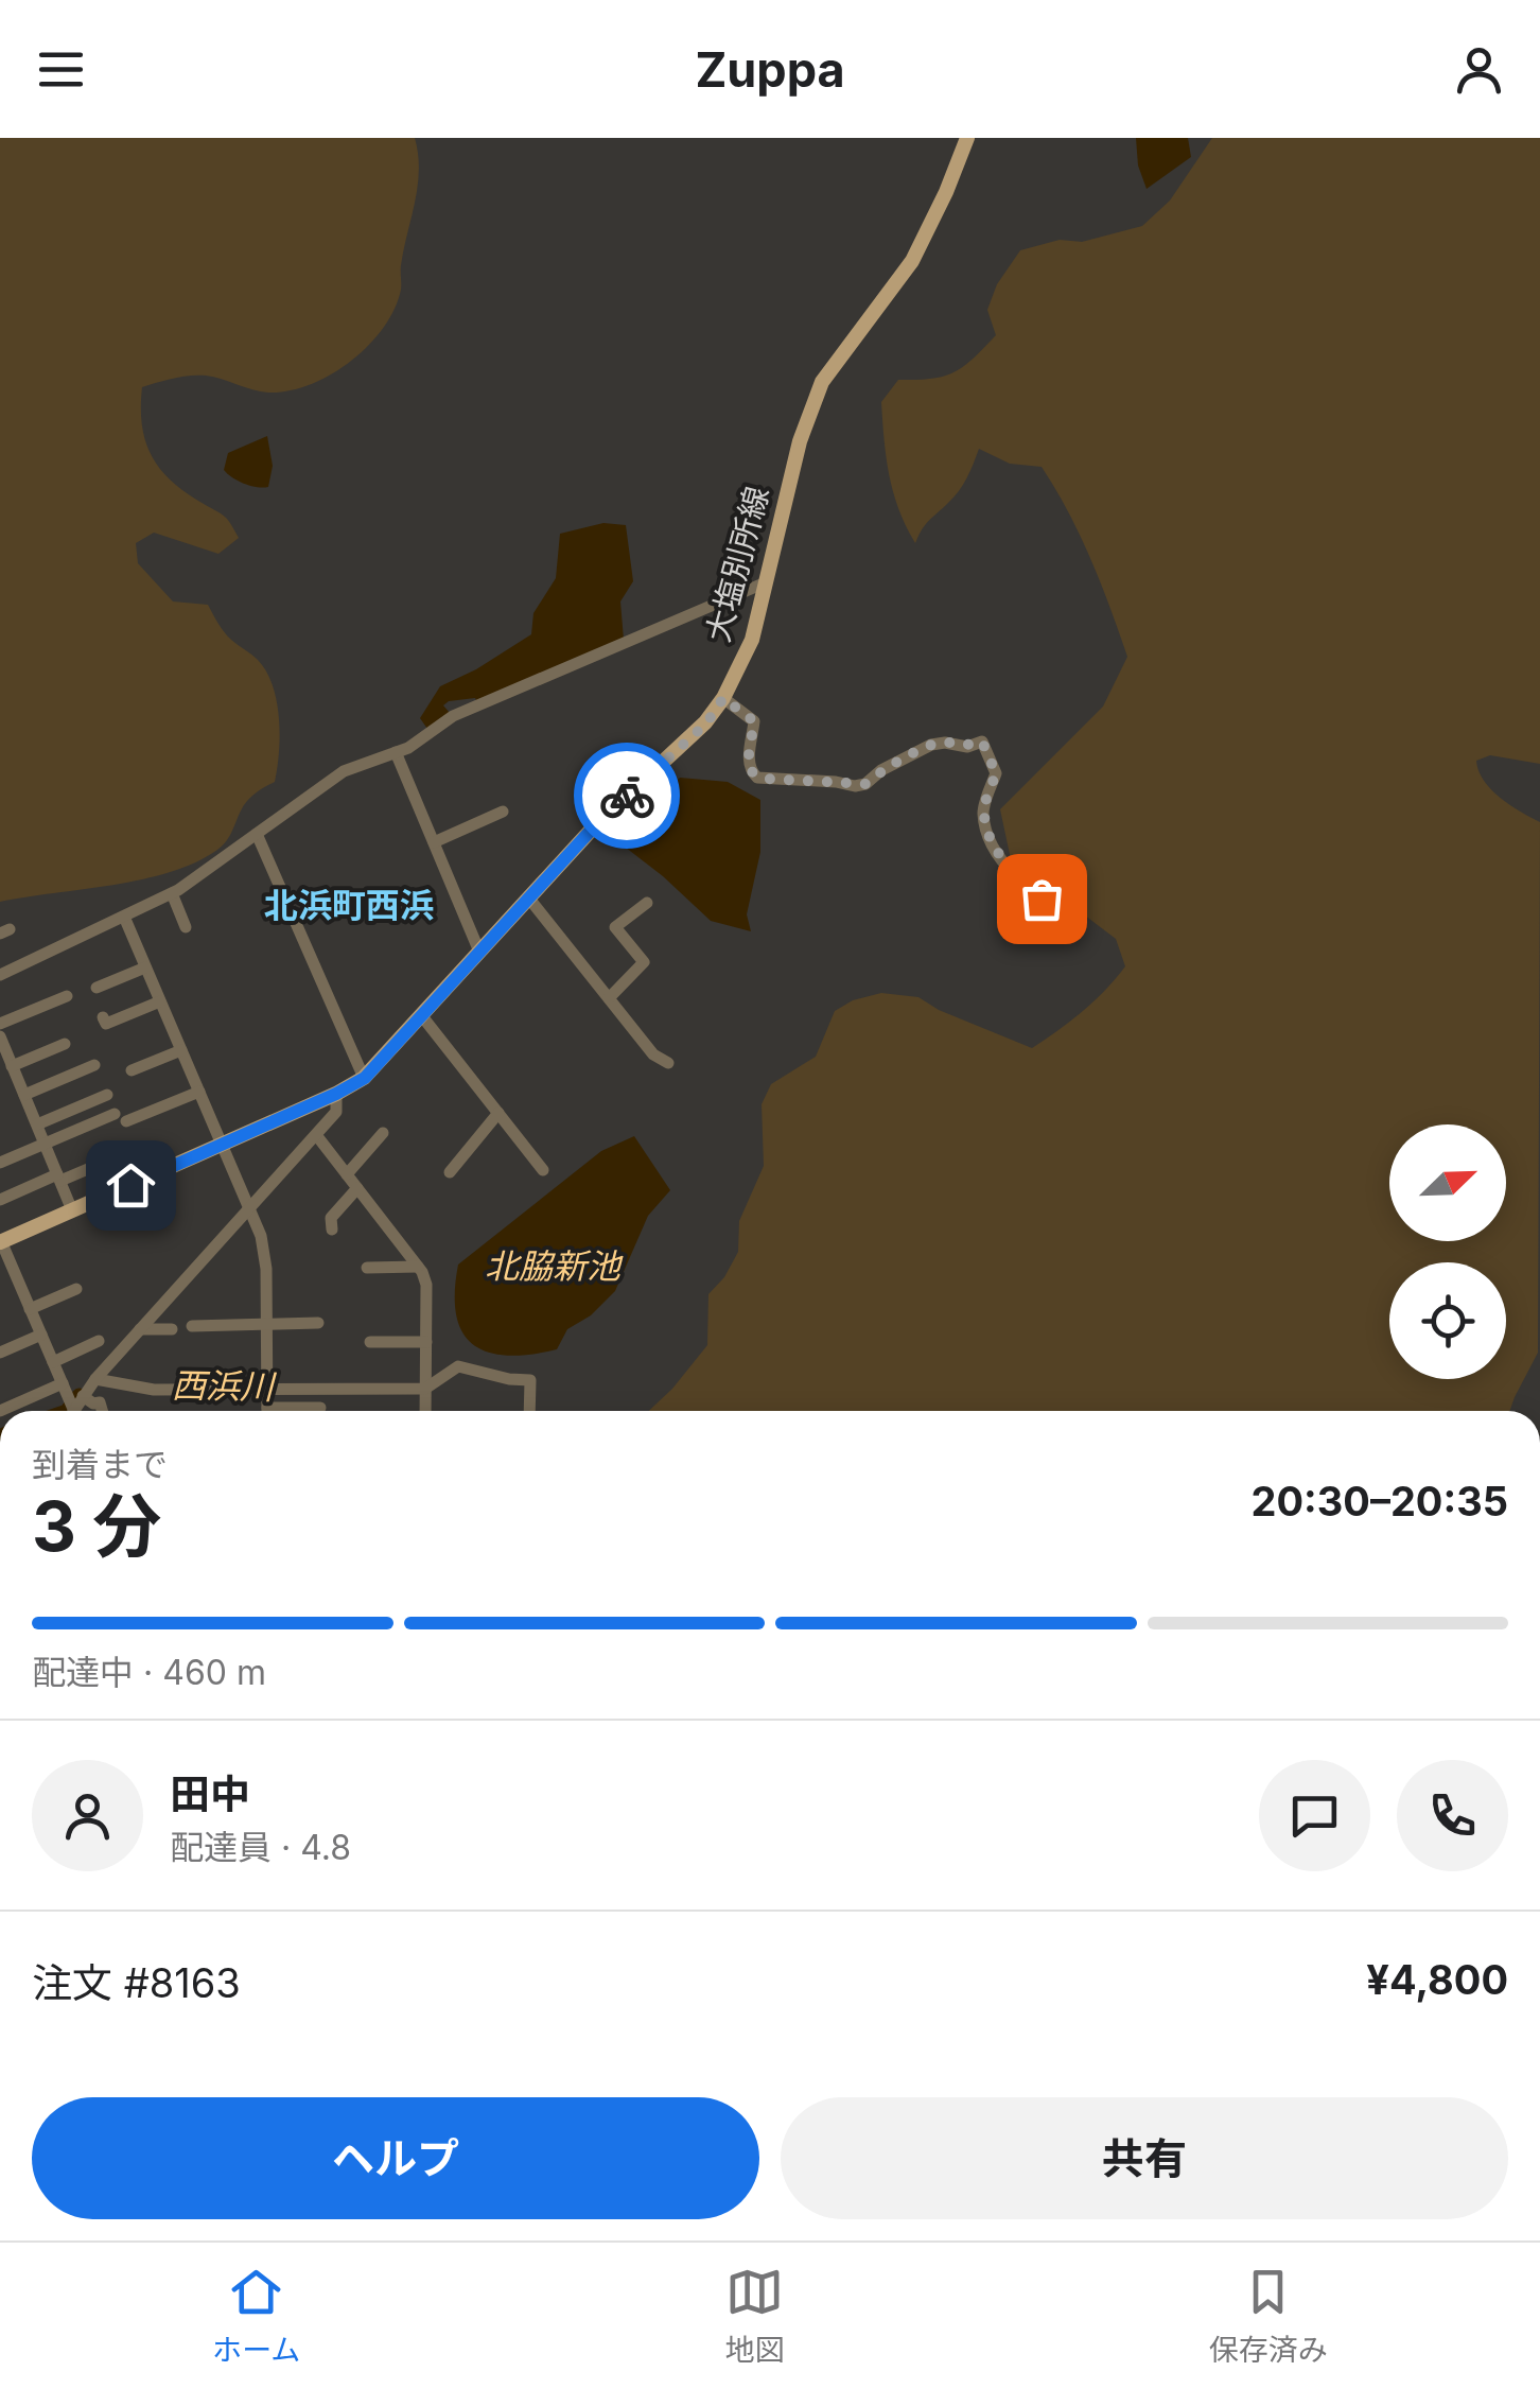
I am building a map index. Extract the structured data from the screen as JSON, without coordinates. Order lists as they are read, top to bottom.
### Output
{
  "streets": {
    "main road": ["大塩別所線"]
  },
  "districts": ["北浜町西浜"],
  "water": ["北脇新池", "西浜川"],
  "north": "top right",
  "page": {
    "header": "Zuppa",
    "heading": ["3 分", "到着まで", "20:30–20:35"],
    "panel": [
      "田中",
      "配達員 · 4.8",
      "注文 #8163",
      "¥4,800"
    ],
    "bar": "配達中 · 460 m",
    "buttons": ["ヘルプ", "共有"],
    "tabs": ["ホーム", "地図", "保存済み"]
  }
}
